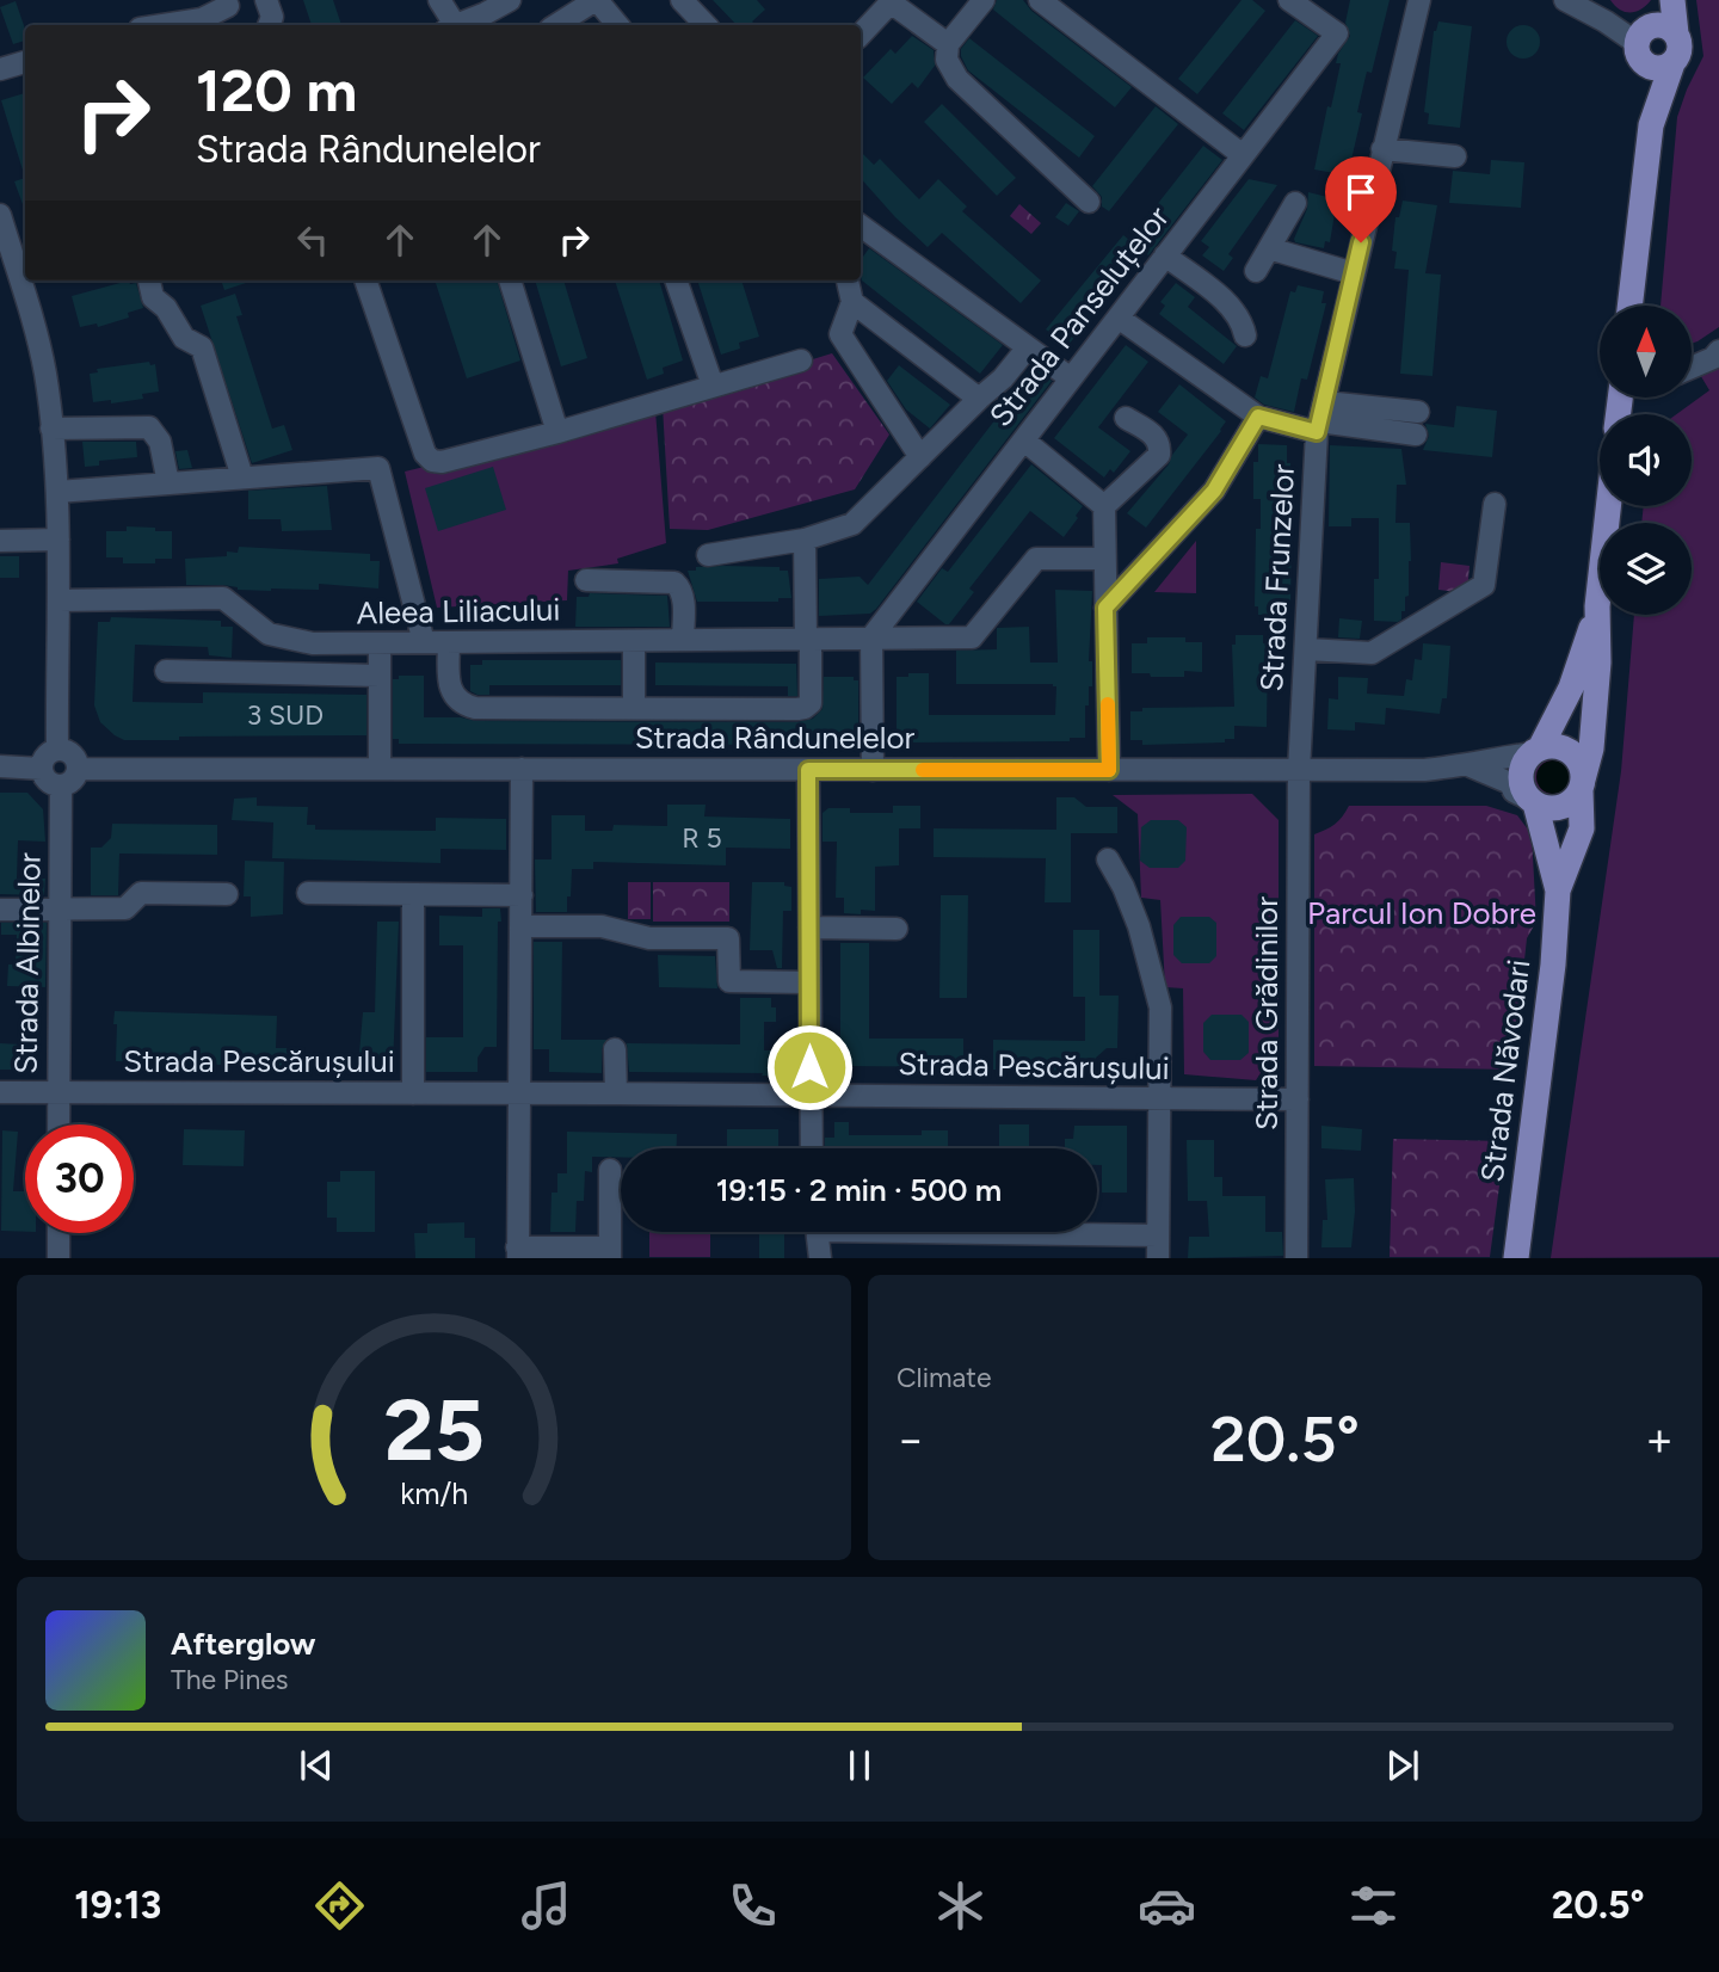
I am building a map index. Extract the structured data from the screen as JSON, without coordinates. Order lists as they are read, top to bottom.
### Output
{
  "streets": {
    "main road": ["Strada Năvodari"],
    "street": [
      "Strada Panseluțelor",
      "Strada Frunzelor",
      "Aleea Liliacului",
      "Strada Rândunelelor",
      "Strada Albinelor",
      "Strada Grădinilor",
      "Strada Pescărușului"
    ]
  },
  "crossings": [
    ["Strada Panseluțelor", "Aleea Liliacului"],
    ["Strada Frunzelor", "Strada Rândunelelor"],
    ["Strada Frunzelor", "Strada Grădinilor"],
    ["Strada Rândunelelor", "Strada Albinelor"],
    ["Strada Rândunelelor", "Strada Grădinilor"],
    ["Strada Rândunelelor", "Strada Năvodari"],
    ["Strada Albinelor", "Strada Pescărușului"],
    ["Strada Grădinilor", "Strada Pescărușului"]
  ],
  "parks": ["Parcul Ion Dobre"],
  "house_numbers": ["3 SUD", "R 5"],
  "north": "top",
  "page": {
    "turn": ["120 m", "Strada Rândunelelor"],
    "limit": "30",
    "trip": "19:15 · 2 min · 500 m",
    "tile": "Climate",
    "heat": ["−", "20.5°", "+"],
    "song": ["Afterglow", "The Pines"],
    "tabs": ["19:13", "20.5°"],
    "gauge": ["25", "km/h"]
  }
}
